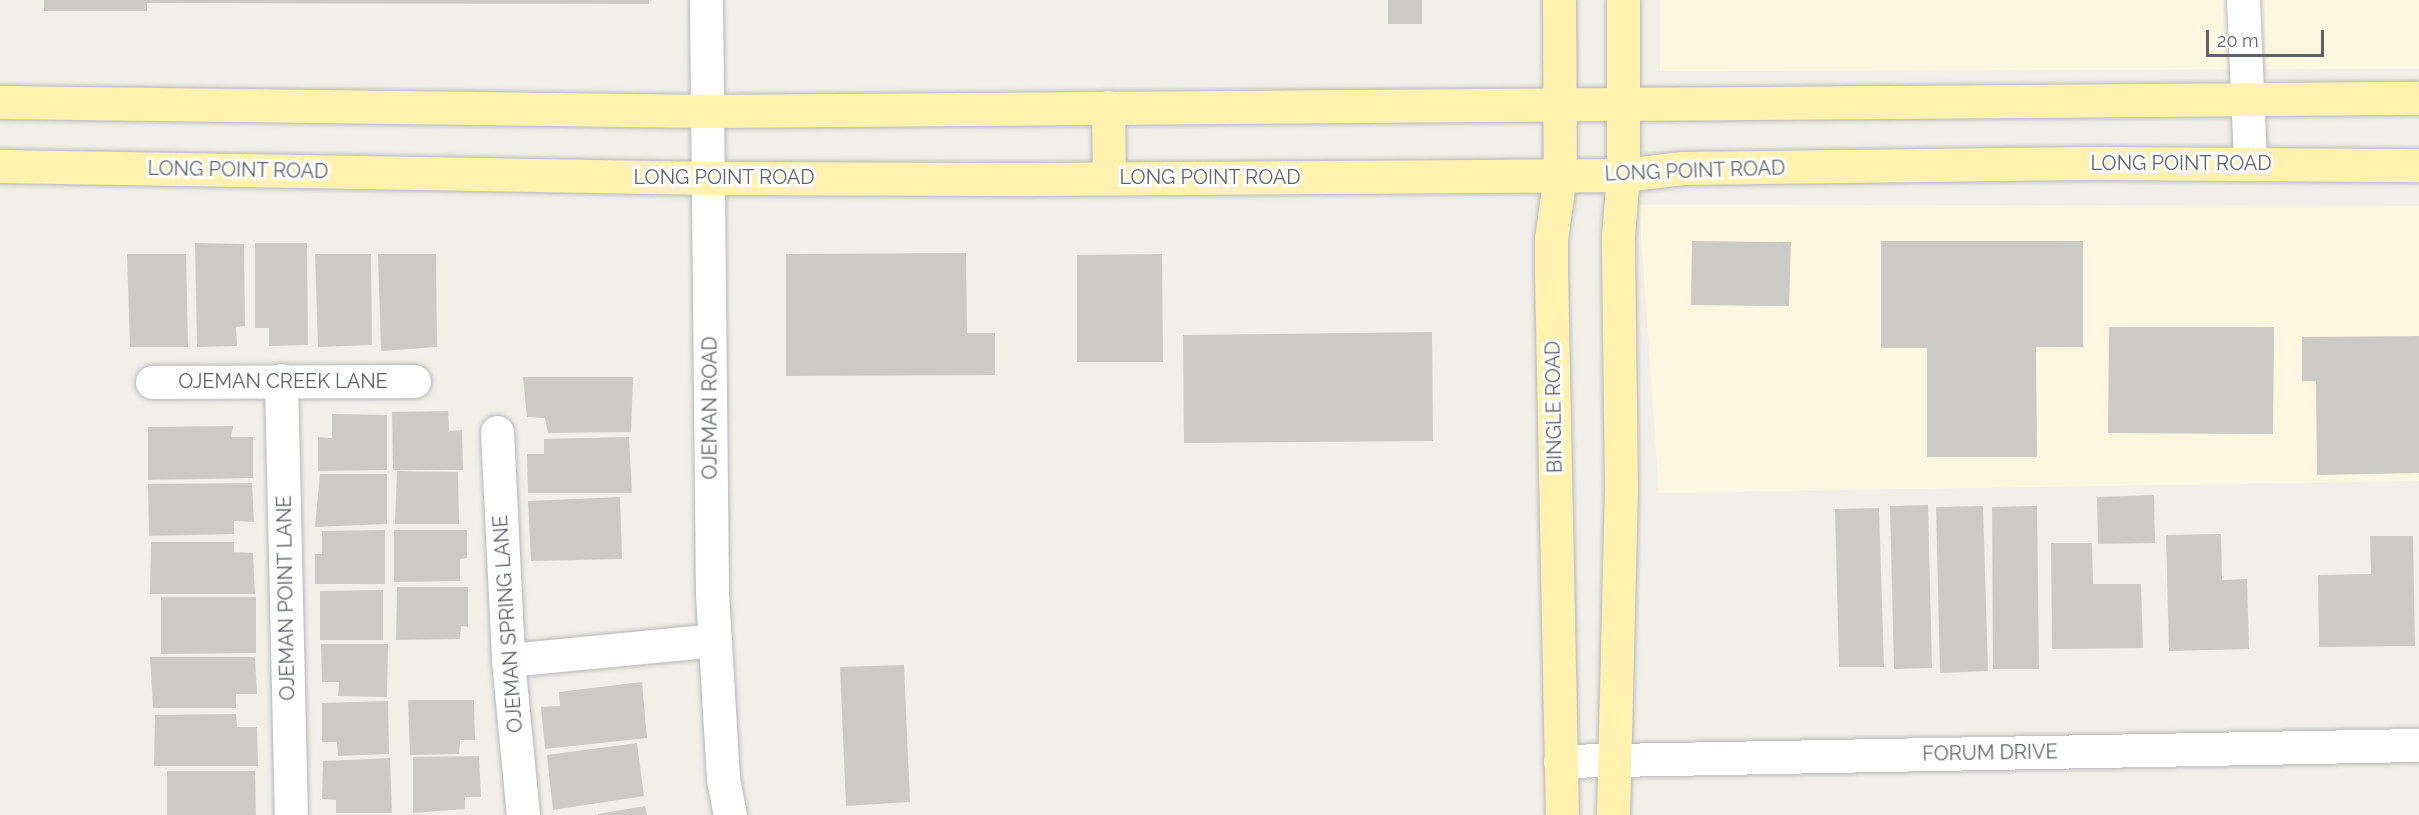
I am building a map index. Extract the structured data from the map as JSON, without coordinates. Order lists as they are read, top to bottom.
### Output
{
  "streets": {
    "main road": ["LONG POINT ROAD", "BINGLE ROAD"],
    "street": [
      "OJEMAN CREEK LANE",
      "OJEMAN ROAD",
      "OJEMAN POINT LANE",
      "OJEMAN SPRING LANE",
      "FORUM DRIVE"
    ]
  },
  "crossings": [
    ["LONG POINT ROAD", "BINGLE ROAD"],
    ["LONG POINT ROAD", "OJEMAN ROAD"],
    ["OJEMAN CREEK LANE", "OJEMAN POINT LANE"],
    ["BINGLE ROAD", "FORUM DRIVE"]
  ],
  "scale_bar": "20 m"
}
